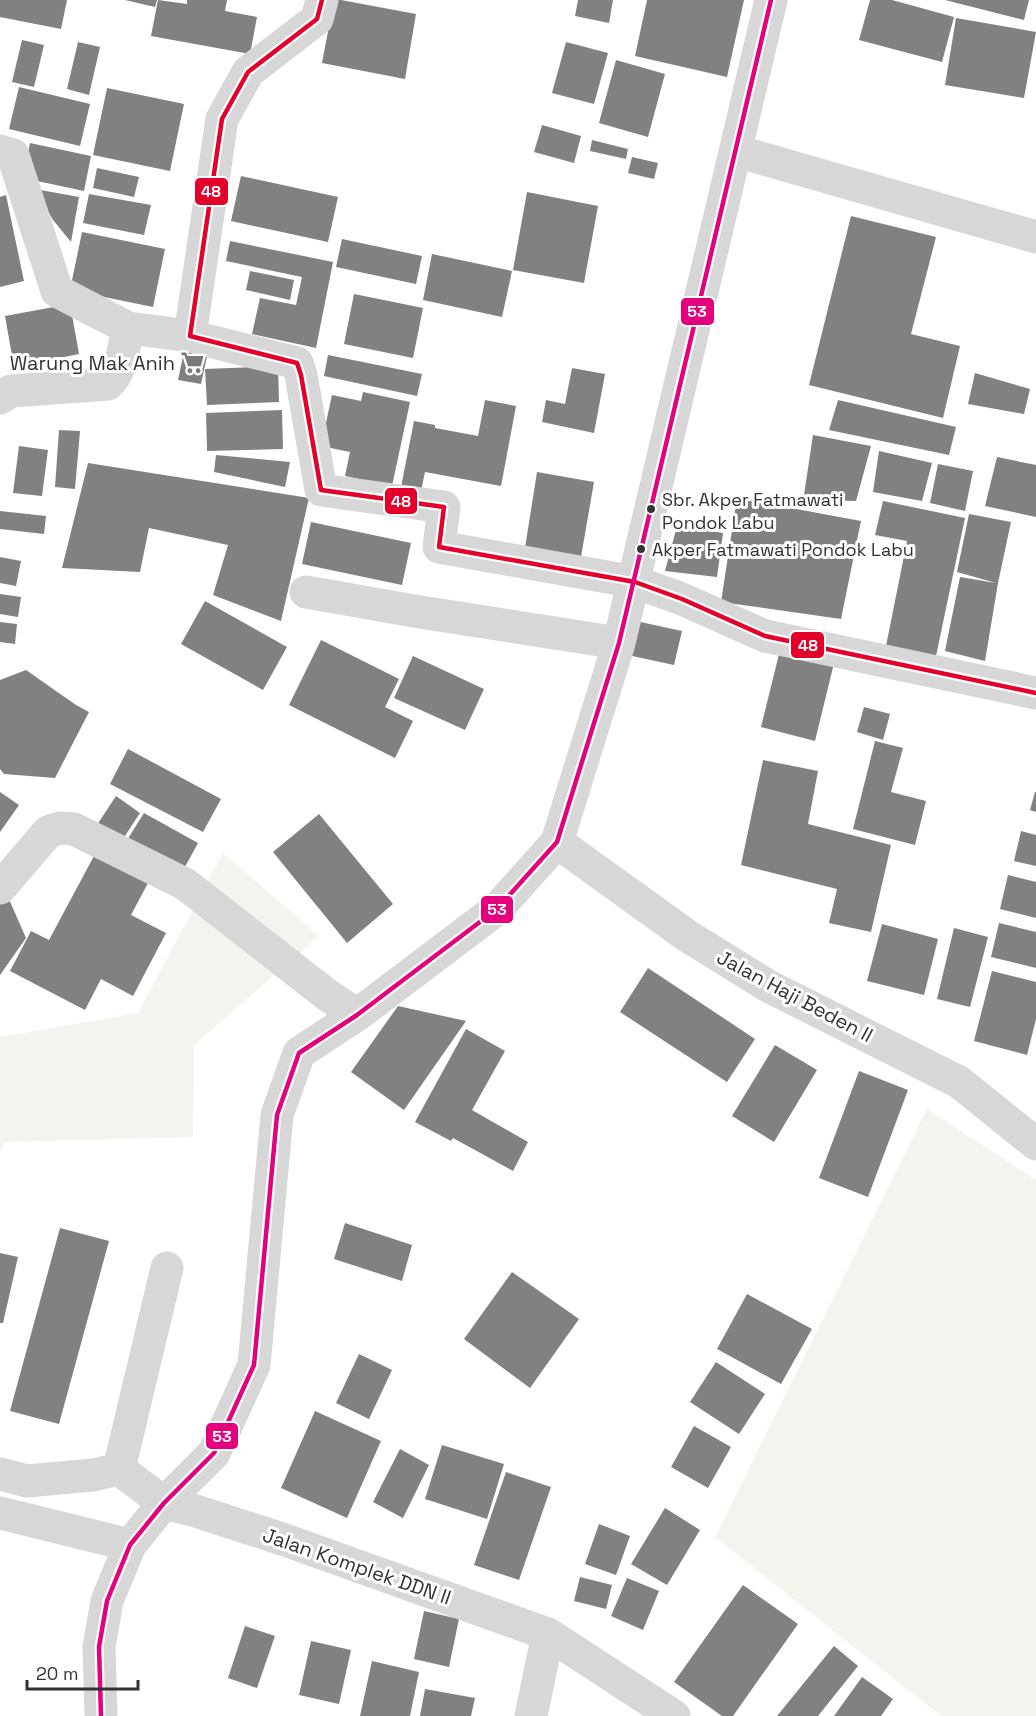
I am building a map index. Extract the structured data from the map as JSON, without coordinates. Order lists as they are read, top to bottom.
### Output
{
  "streets": {
    "street": ["Jalan Haji Beden II", "Jalan Komplek DDN II"]
  },
  "places": {
    "supermarket": ["Warung Mak Anih"],
    "other": ["Sbr. Akper Fatmawati Pondok Labu", "Akper Fatmawati Pondok Labu"]
  },
  "lines": ["transit line 48", "transit line 53"],
  "scale_bar": "20 m"
}
